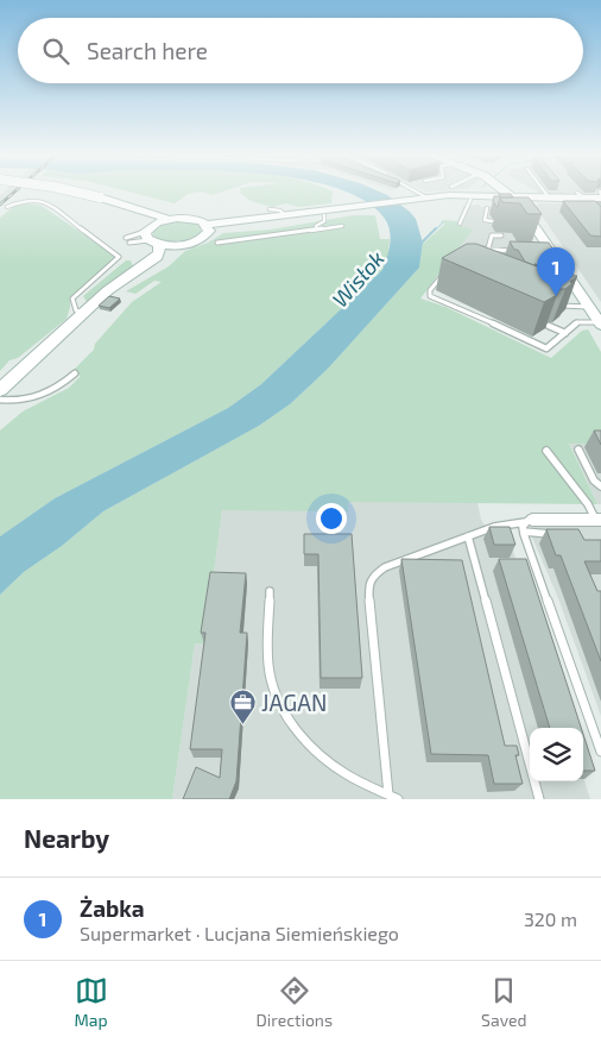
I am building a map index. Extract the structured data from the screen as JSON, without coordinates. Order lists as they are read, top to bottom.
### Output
{
  "water": ["Wisłok"],
  "places": {
    "office": ["JAGAN"]
  },
  "page": {
    "search": "Search here",
    "pins": "1",
    "heading": "Nearby",
    "list": [
      {
        "mark": "1",
        "name": "Żabka",
        "note": "Supermarket · Lucjana Siemieńskiego",
        "value": "320 m"
      }
    ],
    "nav": ["Map", "Directions", "Saved"]
  }
}
